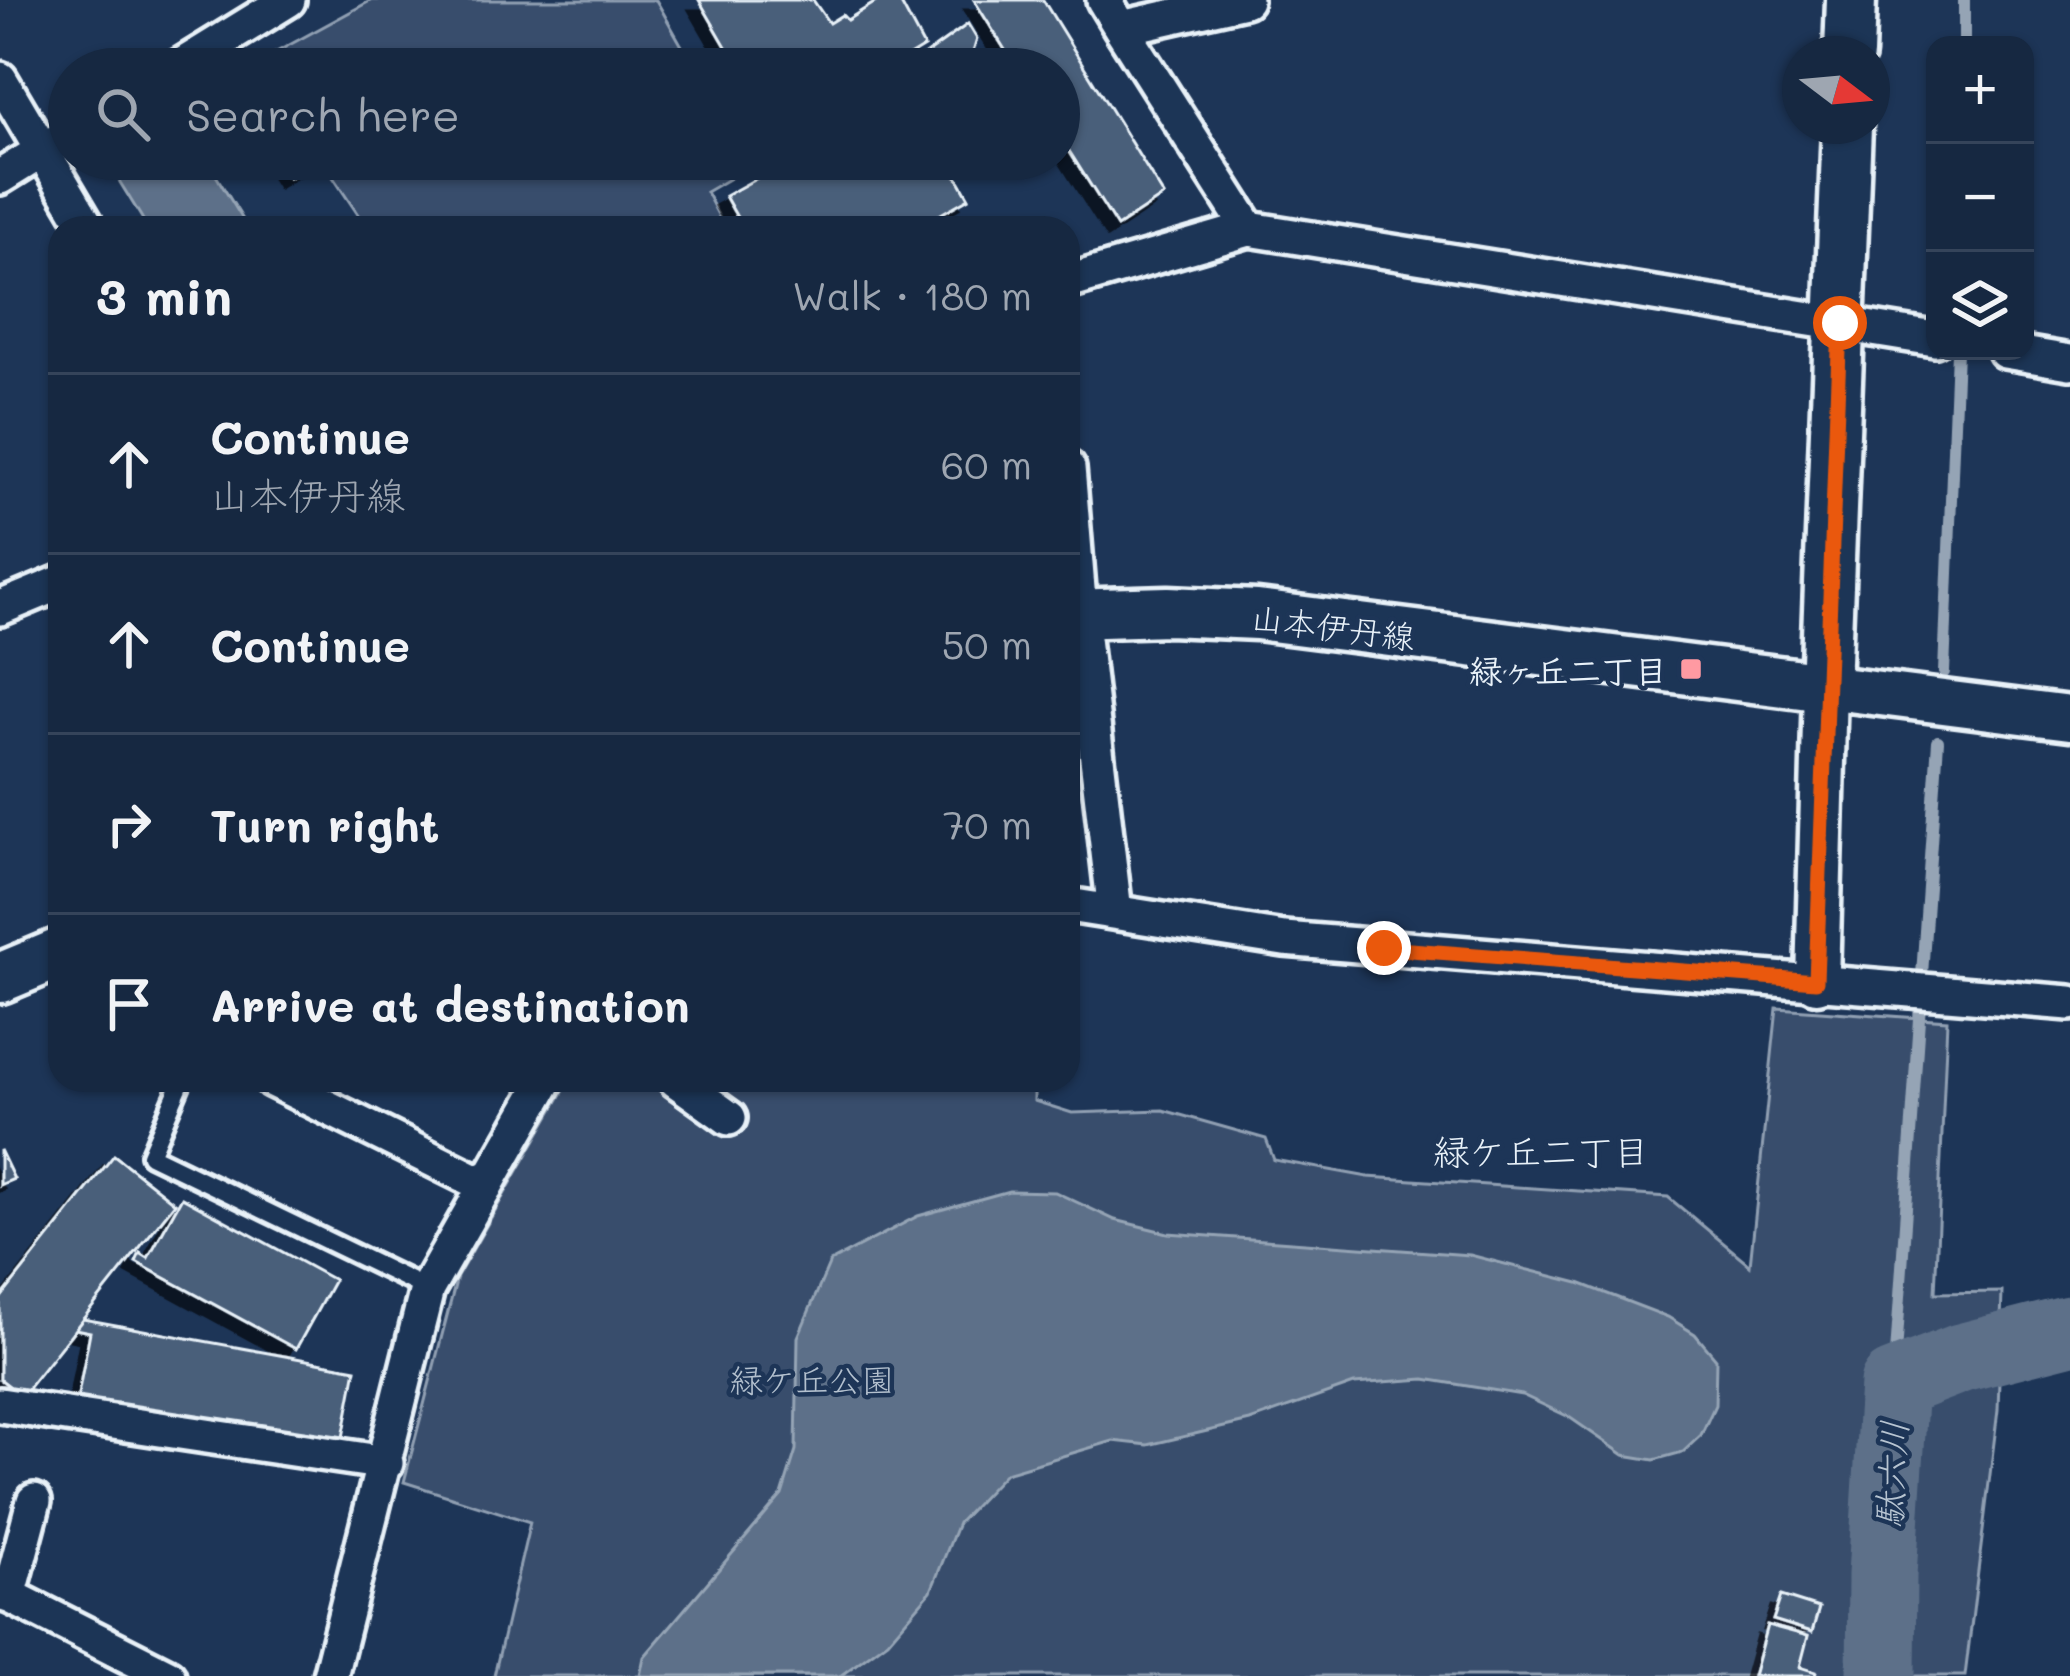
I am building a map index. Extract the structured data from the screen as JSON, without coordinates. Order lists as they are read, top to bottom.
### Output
{
  "streets": {
    "main road": ["山本伊丹線"]
  },
  "districts": ["緑ケ丘二丁目"],
  "water": ["駄六川"],
  "parks": ["緑ケ丘公園"],
  "places": {
    "transit": ["緑ヶ丘二丁目"]
  },
  "north": "right",
  "page": {
    "map_buttons": ["+", "−"],
    "search": "Search here",
    "heading": ["3 min", "Walk · 180 m"],
    "list": [
      ["Continue", "山本伊丹線", "60 m"],
      ["Continue", "50 m"],
      ["Turn right", "70 m"],
      "Arrive at destination"
    ]
  }
}
